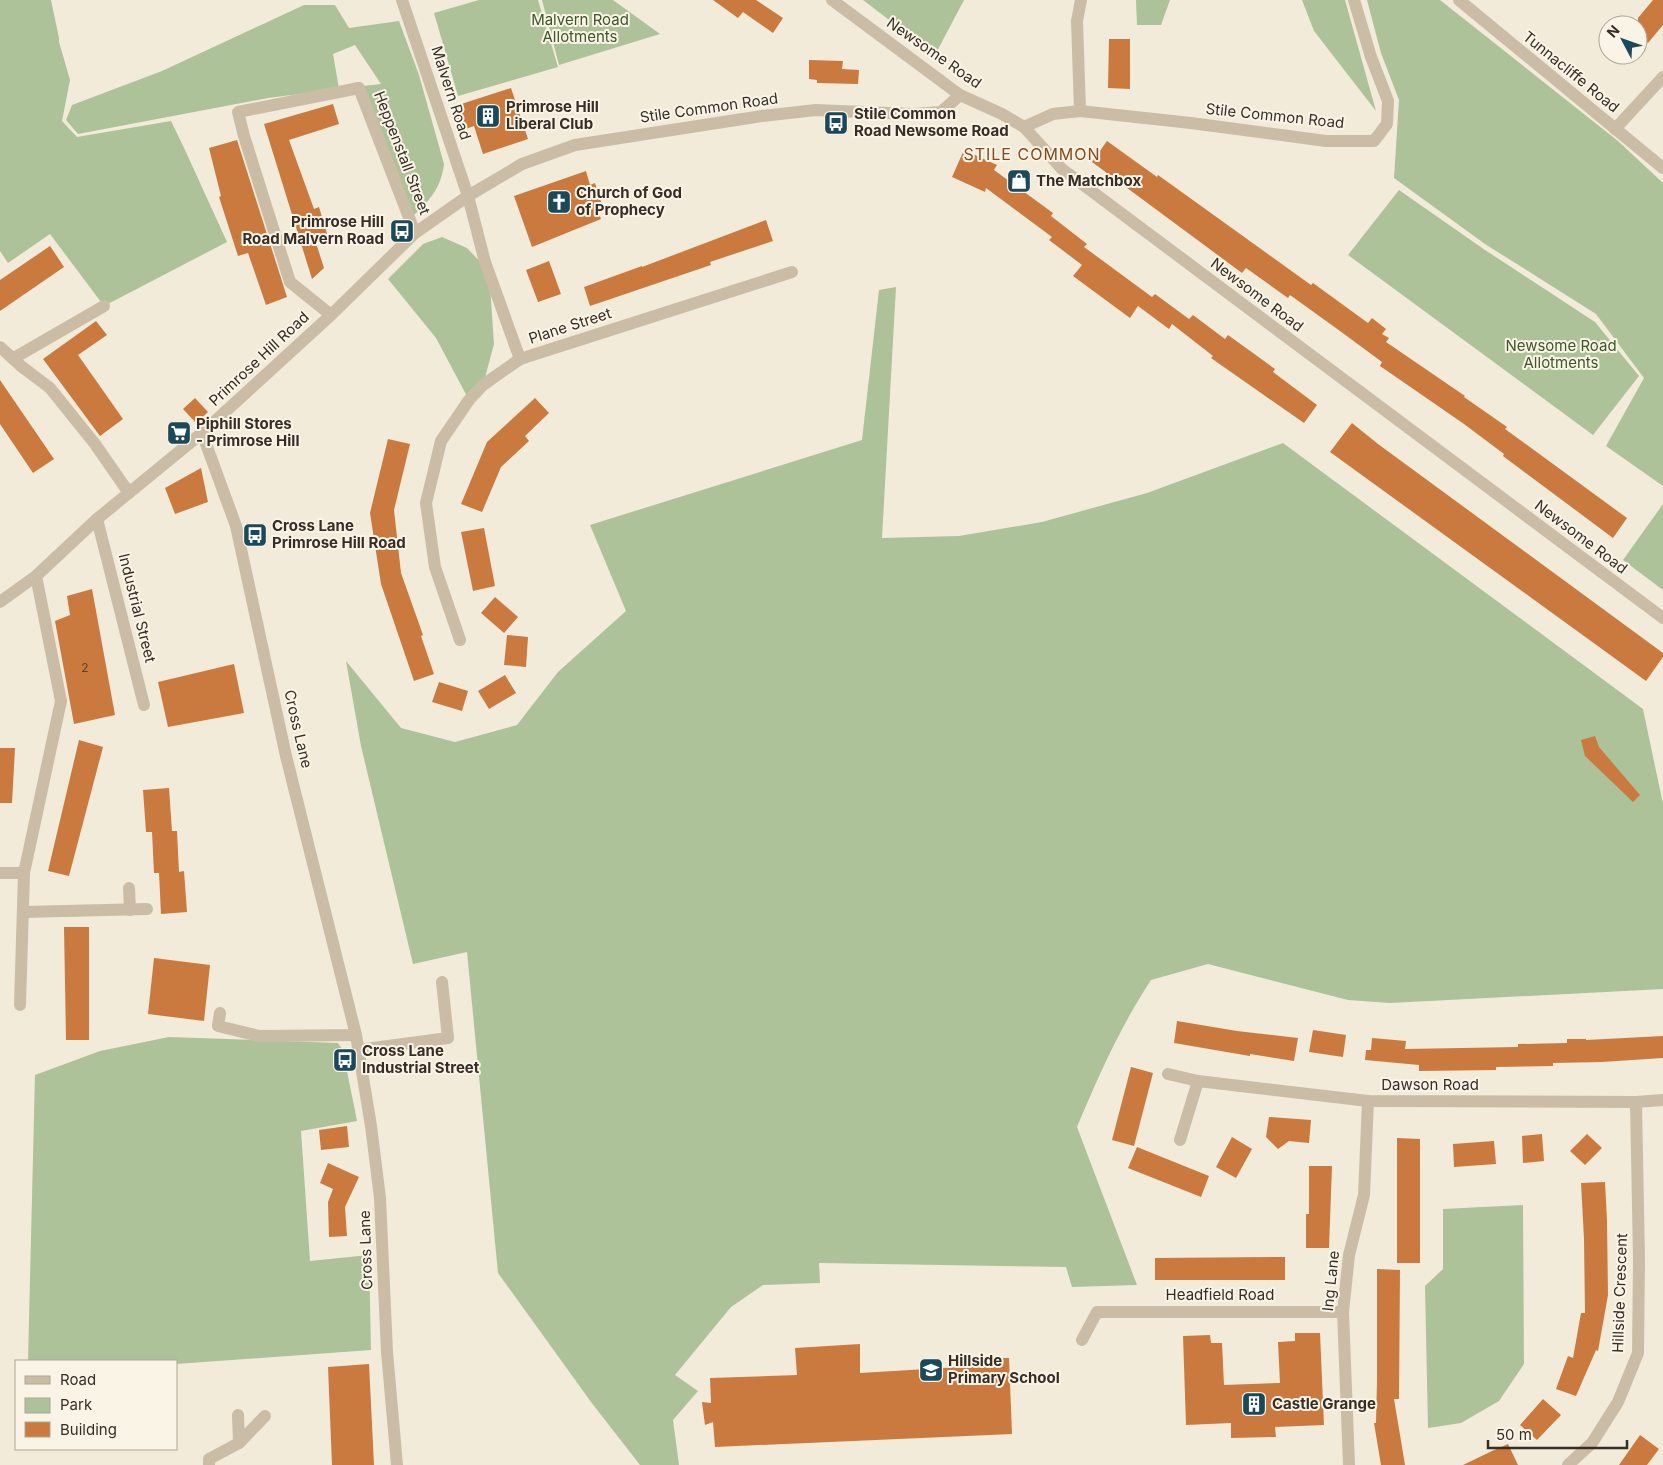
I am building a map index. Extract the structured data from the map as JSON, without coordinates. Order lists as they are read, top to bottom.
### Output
{
  "streets": {
    "street": [
      "Newsome Road",
      "Tunnacliffe Road",
      "Malvern Road",
      "Stile Common Road",
      "Heppenstall Street",
      "Plane Street",
      "Primrose Hill Road",
      "Industrial Street",
      "Cross Lane",
      "Dawson Road",
      "Ing Lane",
      "Hillside Crescent",
      "Headfield Road"
    ]
  },
  "crossings": [
    ["Newsome Road", "Stile Common Road"],
    ["Malvern Road", "Stile Common Road"],
    ["Malvern Road", "Plane Street"],
    ["Malvern Road", "Primrose Hill Road"],
    ["Stile Common Road", "Plane Street"],
    ["Stile Common Road", "Primrose Hill Road"],
    ["Heppenstall Street", "Primrose Hill Road"],
    ["Plane Street", "Primrose Hill Road"],
    ["Primrose Hill Road", "Industrial Street"],
    ["Primrose Hill Road", "Cross Lane"],
    ["Dawson Road", "Ing Lane"],
    ["Dawson Road", "Hillside Crescent"],
    ["Ing Lane", "Headfield Road"]
  ],
  "districts": ["STILE COMMON"],
  "parks": ["Malvern Road Allotments", "Newsome Road Allotments"],
  "places": {
    "building": ["Primrose Hill Liberal Club", "Castle Grange"],
    "bus stop": [
      "Stile Common Road Newsome Road",
      "Primrose Hill Road Malvern Road",
      "Cross Lane Primrose Hill Road",
      "Cross Lane Industrial Street"
    ],
    "shop": ["The Matchbox"],
    "church": ["Church of God of Prophecy"],
    "supermarket": ["Piphill Stores - Primrose Hill"],
    "school or university": ["Hillside Primary School"]
  },
  "house_numbers": ["2"],
  "legend": ["Road", "Park", "Building"],
  "scale_bar": "50 m",
  "north": "top left"
}
